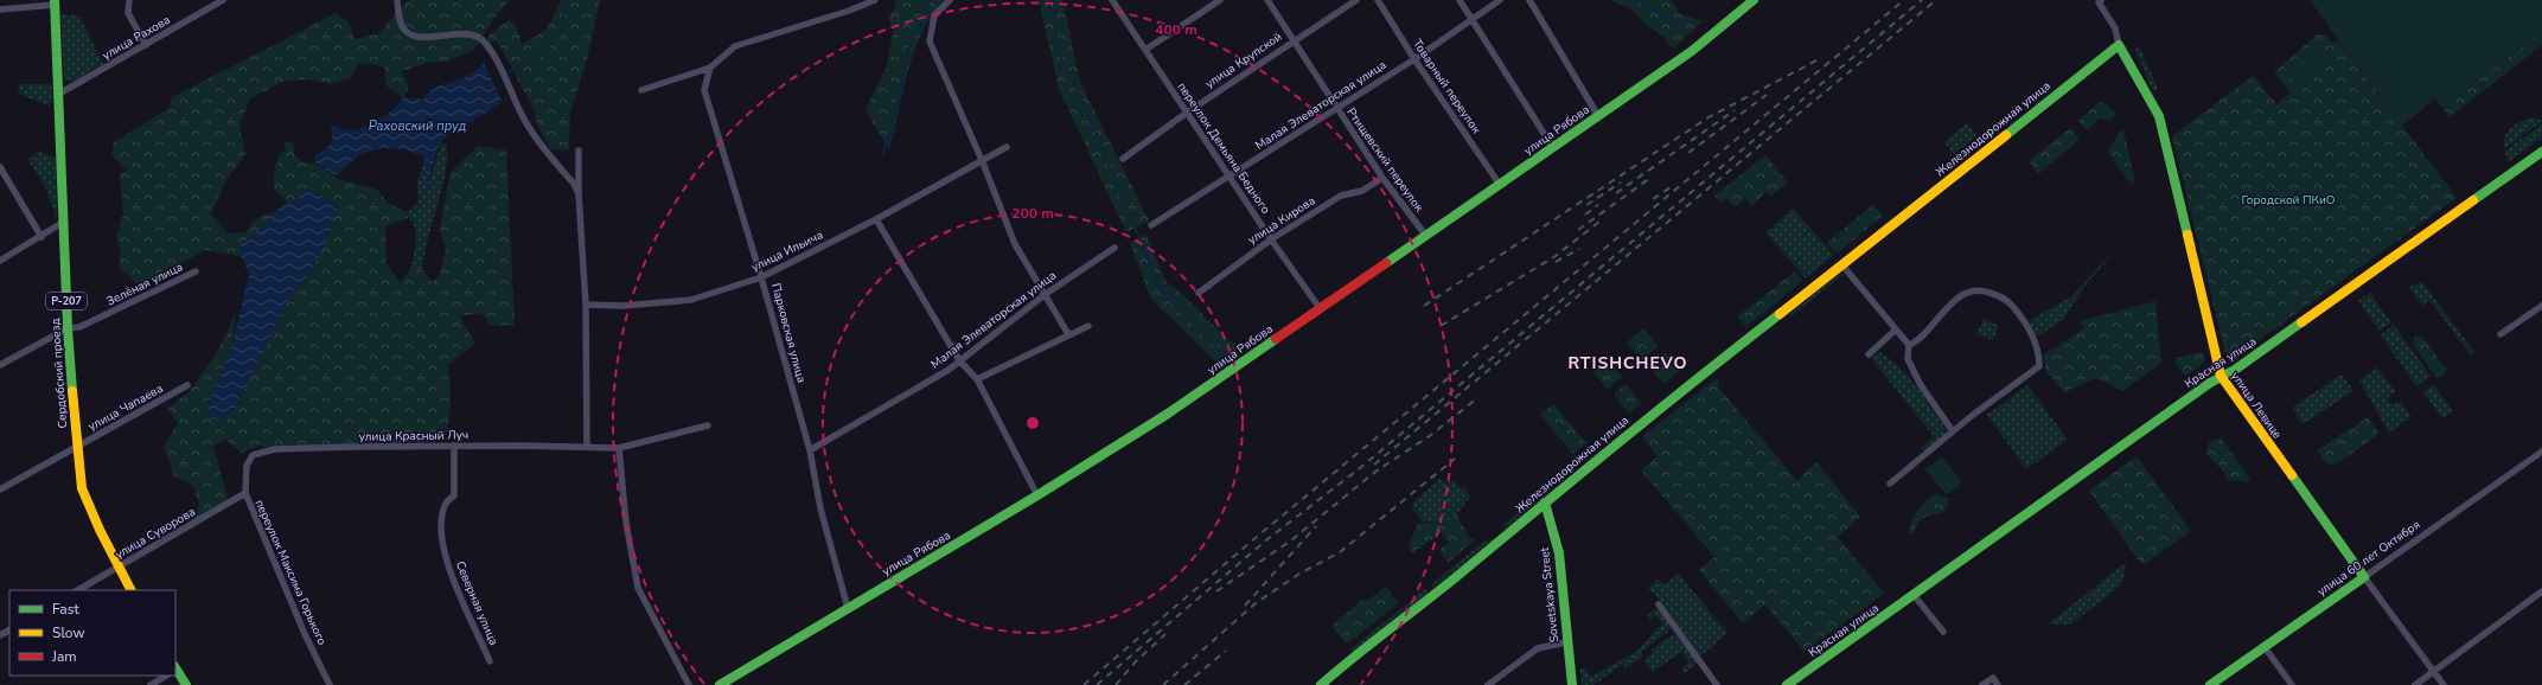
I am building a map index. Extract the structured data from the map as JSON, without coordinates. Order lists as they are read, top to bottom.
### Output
{
  "streets": {
    "street": [
      "улица Рахова",
      "улица Крупской",
      "Товарный переулок",
      "Малая Элеваторская улица",
      "Железнодорожная улица",
      "улица Рябова",
      "переулок Демьяна Бедного",
      "Ртищевский переулок",
      "улица Кирова",
      "улица Ильича",
      "Зелёная улица",
      "Р-207",
      "Парковская улица",
      "Красная улица",
      "Сердобский проезд",
      "улица Левице",
      "улица Чапаева",
      "улица Красный Луч",
      "улица Суворова",
      "улица 60 лет Октября",
      "переулок Максима Горького",
      "Sovetskaya Street",
      "Северная улица"
    ]
  },
  "crossings": [
    ["улица Рахова", "Сердобский проезд"],
    ["улица Крупской", "переулок Демьяна Бедного"],
    ["улица Крупской", "Ртищевский переулок"],
    ["Товарный переулок", "Малая Элеваторская улица"],
    ["Товарный переулок", "улица Рябова"],
    ["Малая Элеваторская улица", "переулок Демьяна Бедного"],
    ["Малая Элеваторская улица", "Ртищевский переулок"],
    ["Малая Элеваторская улица", "Парковская улица"],
    ["Железнодорожная улица", "улица Левице"],
    ["Железнодорожная улица", "Sovetskaya Street"],
    ["улица Рябова", "переулок Демьяна Бедного"],
    ["улица Рябова", "Ртищевский переулок"],
    ["улица Рябова", "Парковская улица"],
    ["переулок Демьяна Бедного", "улица Кирова"],
    ["Ртищевский переулок", "улица Кирова"],
    ["улица Ильича", "Парковская улица"],
    ["Зелёная улица", "Сердобский проезд"],
    ["Красная улица", "улица Левице"],
    ["Сердобский проезд", "улица Чапаева"],
    ["Сердобский проезд", "улица Суворова"],
    ["улица Левице", "улица 60 лет Октября"],
    ["улица Красный Луч", "переулок Максима Горького"],
    ["улица Красный Луч", "Северная улица"],
    ["улица Суворова", "переулок Максима Горького"]
  ],
  "districts": ["RTISHCHEVO"],
  "water": ["Раховский пруд"],
  "parks": ["Городской ПКиО"],
  "legend": ["Fast", "Slow", "Jam"],
  "rings": ["400 m", "200 m"]
}
